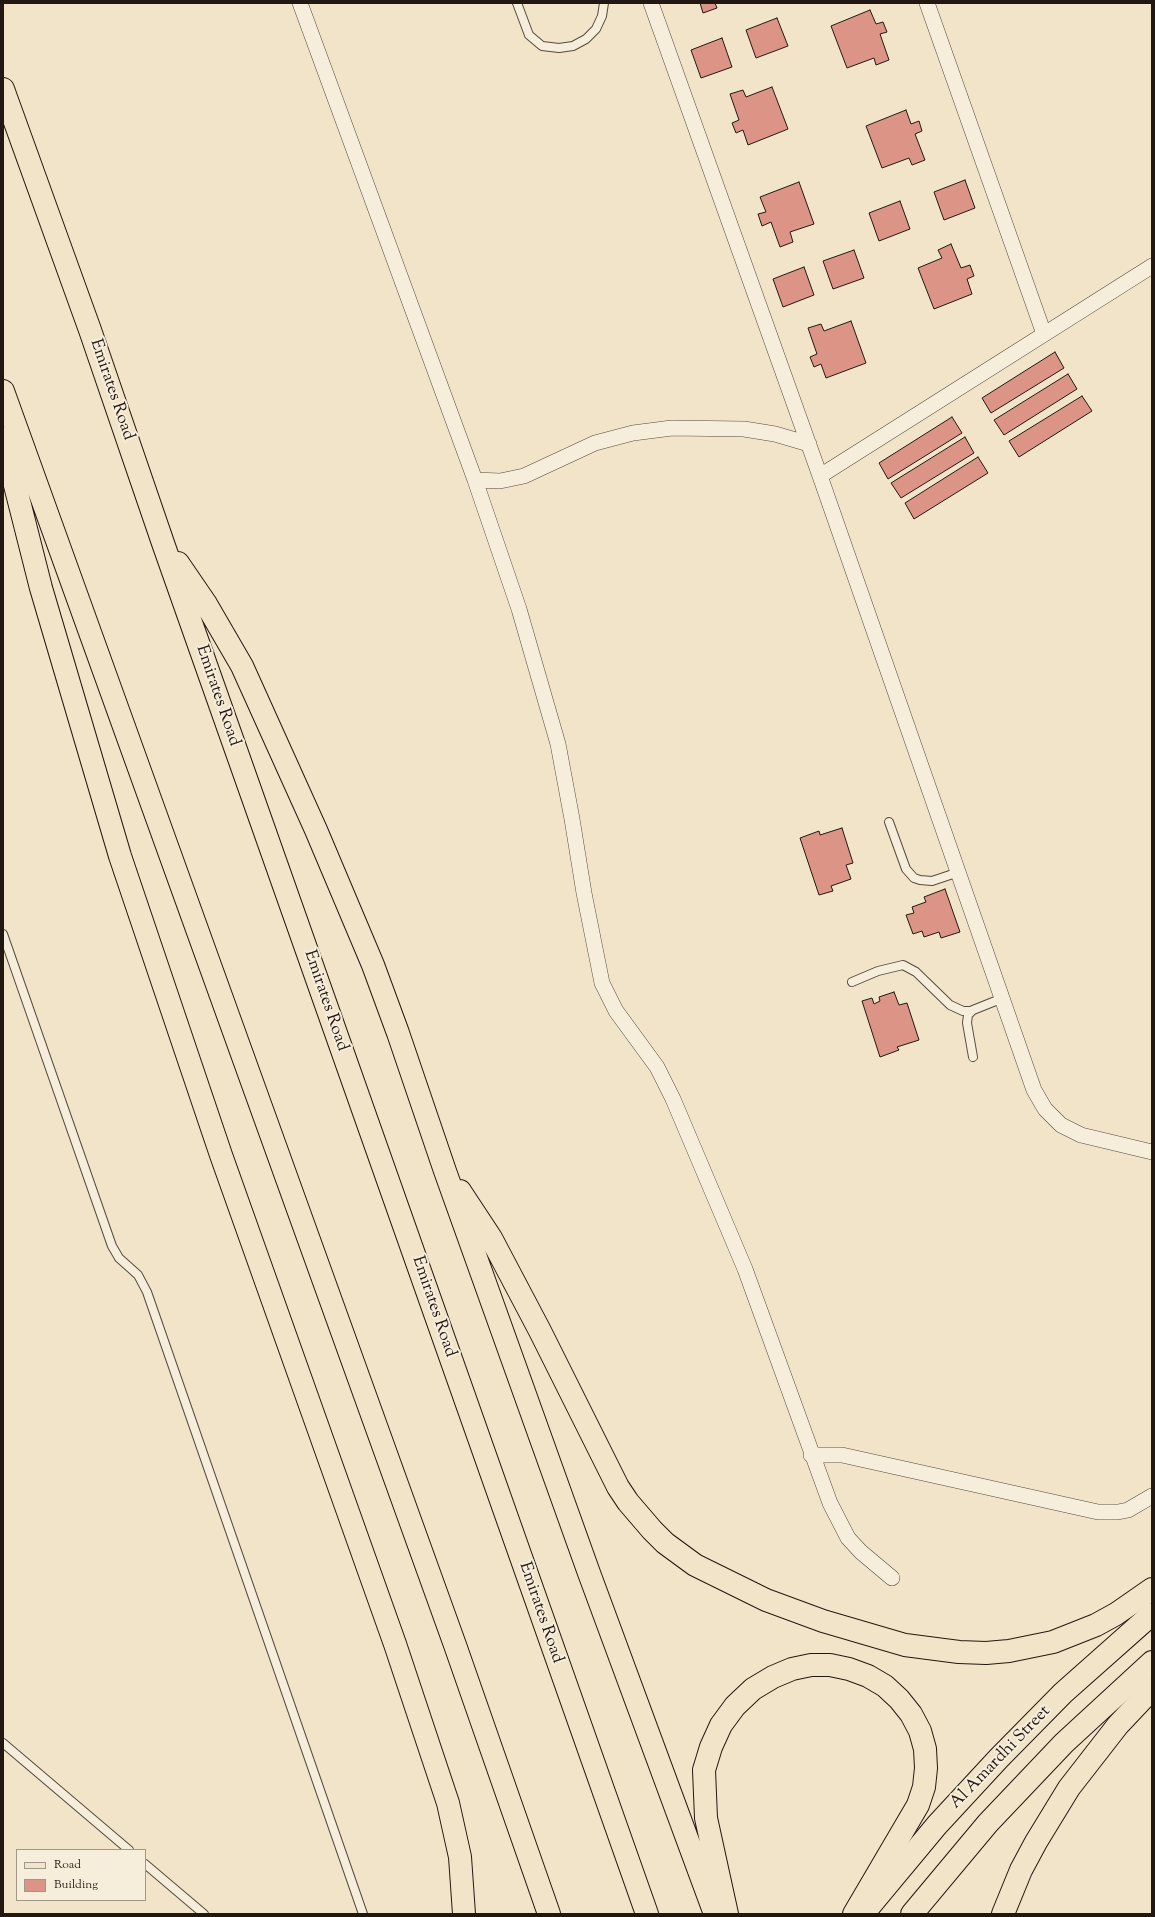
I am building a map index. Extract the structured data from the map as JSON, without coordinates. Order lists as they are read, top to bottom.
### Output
{
  "streets": {
    "main road": ["Emirates Road", "Al Amardhi Street"]
  },
  "legend": ["Road", "Building"]
}
